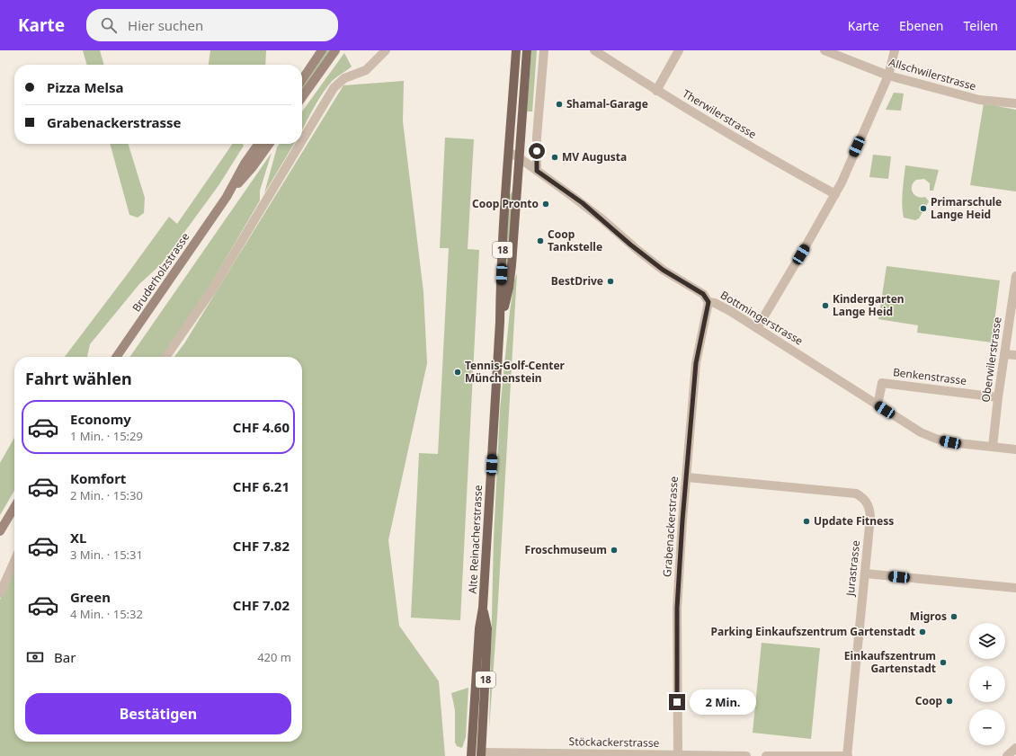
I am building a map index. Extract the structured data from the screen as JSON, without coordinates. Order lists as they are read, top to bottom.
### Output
{
  "streets": {
    "main road": ["18", "Bruderholzstrasse", "Alte Reinacherstrasse"],
    "street": [
      "Allschwilerstrasse",
      "Therwilerstrasse",
      "Bottmingerstrasse",
      "Oberwilerstrasse",
      "Benkenstrasse",
      "Grabenackerstrasse",
      "Jurastrasse",
      "Stöckackerstrasse"
    ]
  },
  "crossings": [
    ["Bottmingerstrasse", "Oberwilerstrasse"],
    ["Bottmingerstrasse", "Benkenstrasse"],
    ["Bottmingerstrasse", "Grabenackerstrasse"],
    ["Bottmingerstrasse", "Alte Reinacherstrasse"],
    ["Oberwilerstrasse", "Benkenstrasse"],
    ["Grabenackerstrasse", "Jurastrasse"],
    ["Grabenackerstrasse", "Stöckackerstrasse"],
    ["Alte Reinacherstrasse", "Stöckackerstrasse"]
  ],
  "places": [
    "Shamal-Garage",
    "MV Augusta",
    "Coop Pronto",
    "Primarschule Lange Heid",
    "Coop Tankstelle",
    "BestDrive",
    "Kindergarten Lange Heid",
    "Tennis-Golf-Center Münchenstein",
    "Update Fitness",
    "Froschmuseum",
    "Migros",
    "Parking Einkaufszentrum Gartenstadt",
    "Einkaufszentrum Gartenstadt",
    "Coop"
  ],
  "page": {
    "header": "Karte",
    "search": "Hier suchen",
    "nav": ["Karte", "Ebenen", "Teilen"],
    "banner": ["Pizza Melsa", "Grabenackerstrasse"],
    "heading": "Fahrt wählen",
    "list": [
      {
        "name": "Economy",
        "note": "1 Min. · 15:29",
        "value": "CHF 4.60"
      },
      {
        "name": "Komfort",
        "note": "2 Min. · 15:30",
        "value": "CHF 6.21"
      },
      {
        "name": "XL",
        "note": "3 Min. · 15:31",
        "value": "CHF 7.82"
      },
      {
        "name": "Green",
        "note": "4 Min. · 15:32",
        "value": "CHF 7.02"
      }
    ],
    "map_buttons": ["+", "−"],
    "pay": ["Bar", "420 m"],
    "buttons": "Bestätigen",
    "bubble": "2 Min."
  }
}
